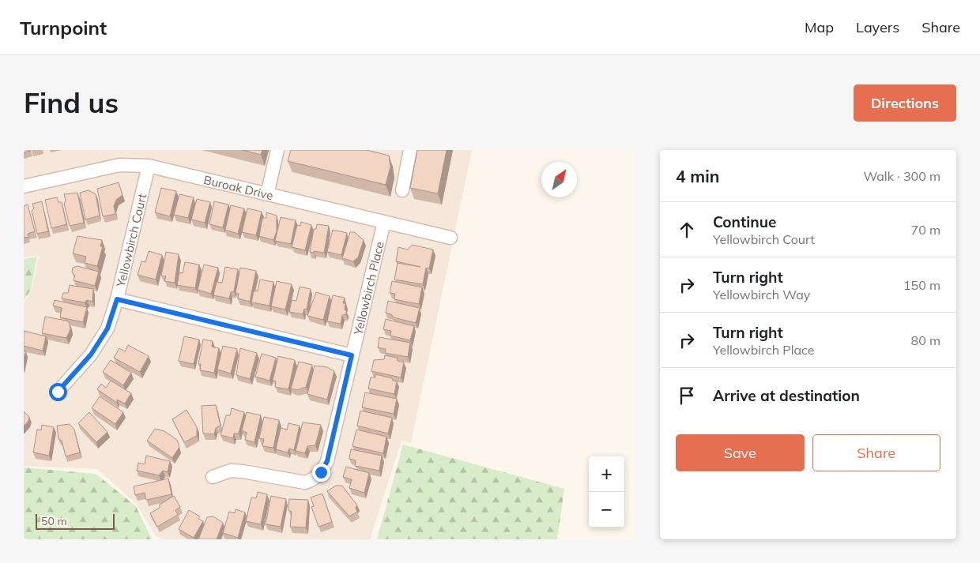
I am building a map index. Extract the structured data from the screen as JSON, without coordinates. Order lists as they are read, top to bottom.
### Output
{
  "streets": {
    "street": ["Buroak Drive", "Yellowbirch Court", "Yellowbirch Place"]
  },
  "crossings": [
    ["Buroak Drive", "Yellowbirch Court"],
    ["Buroak Drive", "Yellowbirch Place"]
  ],
  "scale_bar": "50 m",
  "north": "top right",
  "page": {
    "header": "Turnpoint",
    "nav": ["Map", "Layers", "Share"],
    "buttons": [
      "Directions",
      ["Save", "Share"]
    ],
    "title": "Find us",
    "heading": ["4 min", "Walk · 300 m"],
    "list": [
      ["Continue", "Yellowbirch Court", "70 m"],
      ["Turn right", "Yellowbirch Way", "150 m"],
      ["Turn right", "Yellowbirch Place", "80 m"],
      "Arrive at destination"
    ],
    "map_buttons": ["+", "−"],
    "scale": "50 m"
  }
}
